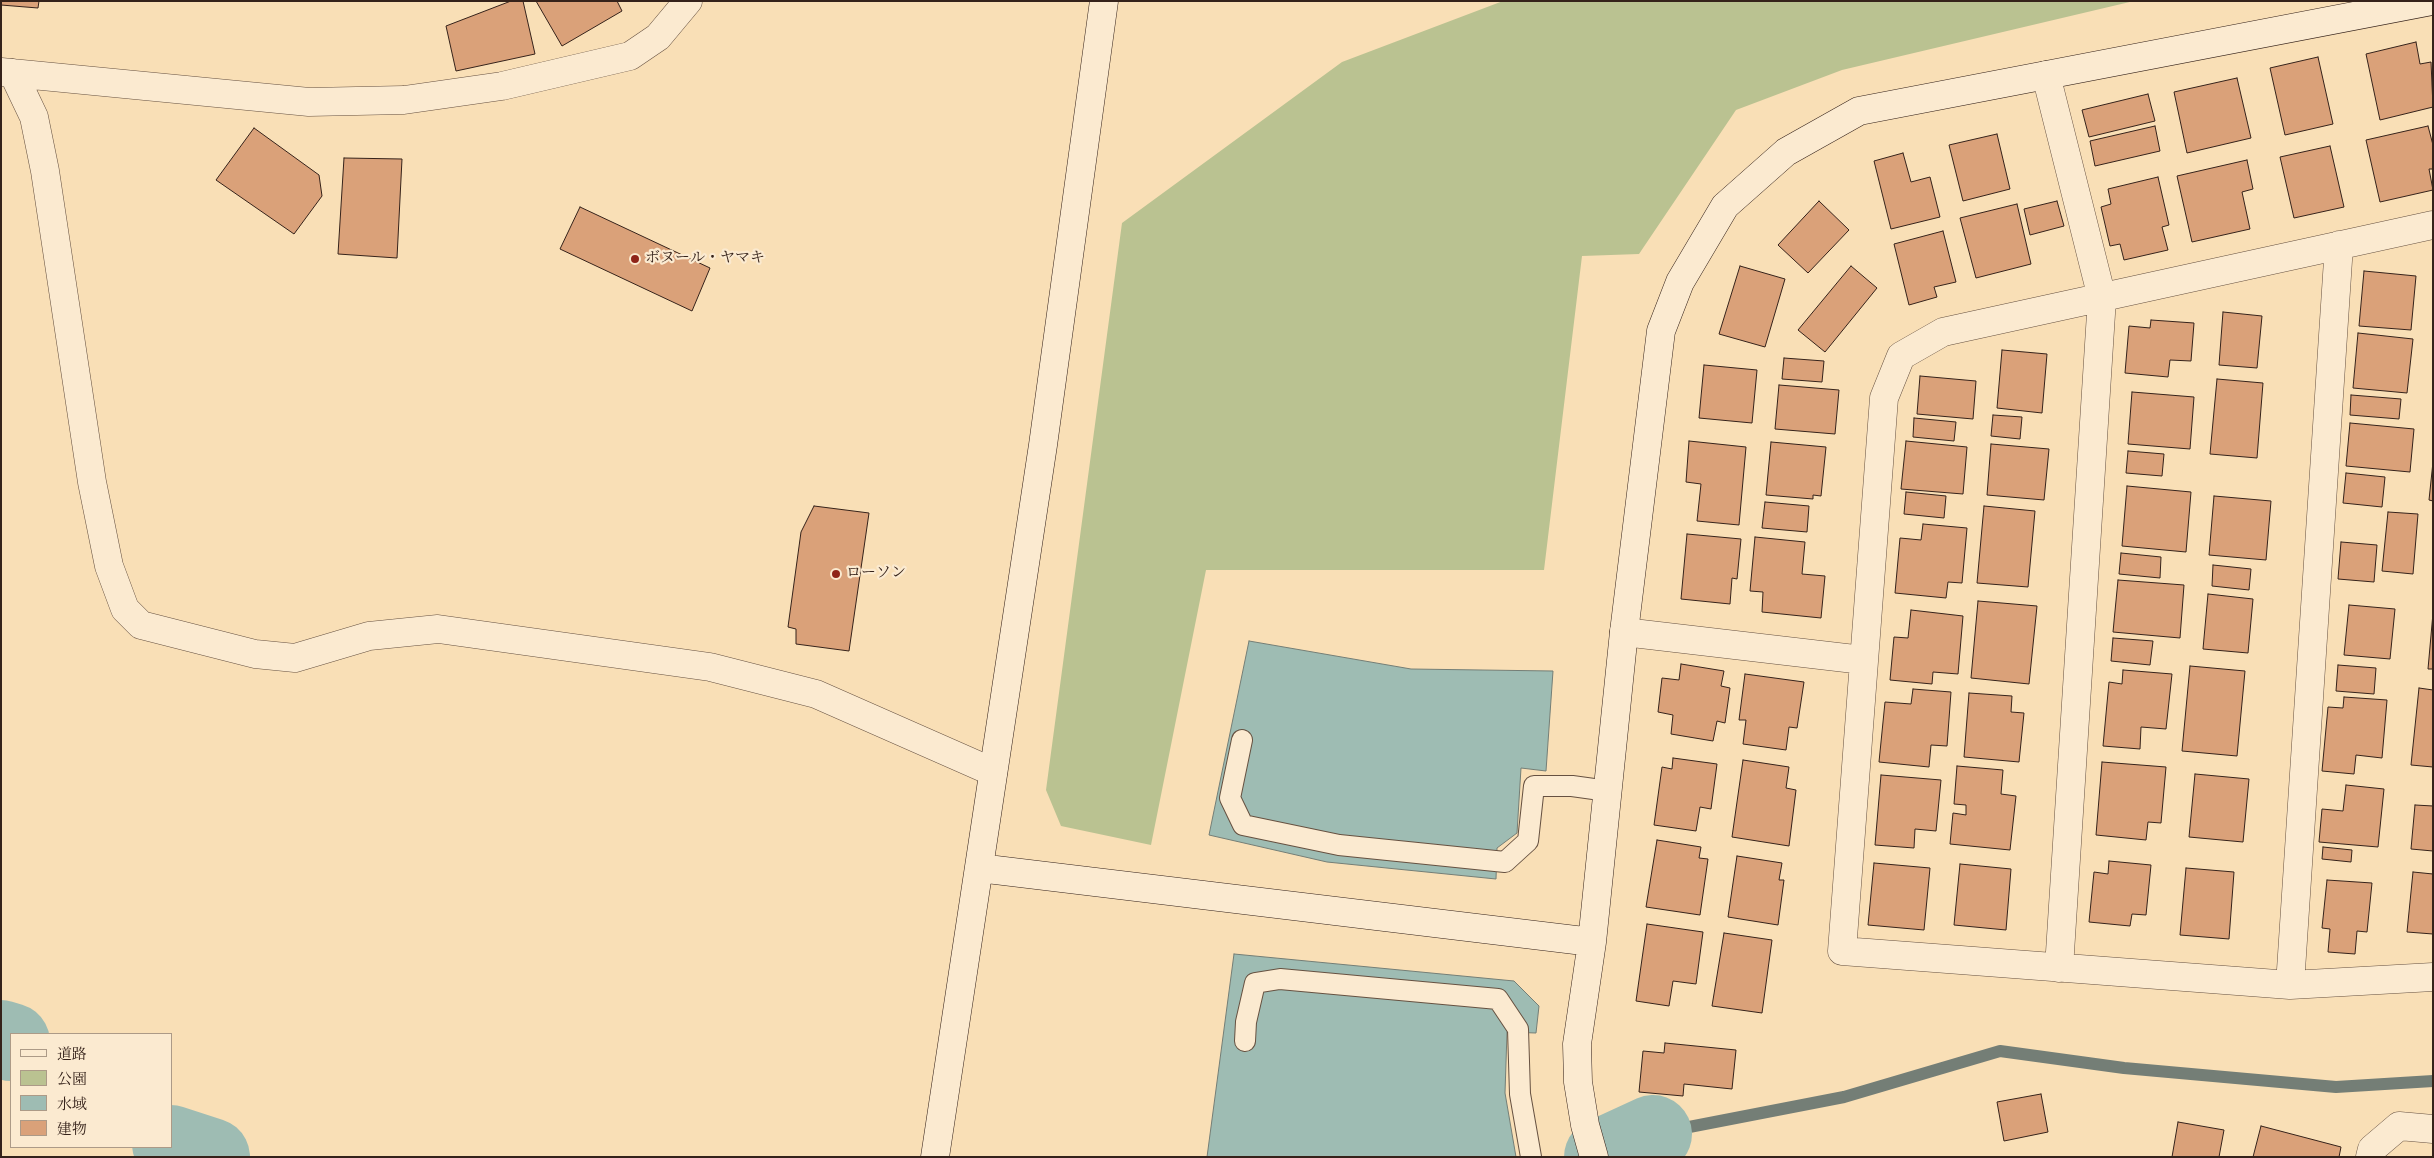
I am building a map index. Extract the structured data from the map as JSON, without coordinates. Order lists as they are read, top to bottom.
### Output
{
  "places": ["ボヌール・ヤマキ", "ローソン"],
  "legend": [
    "道路",
    "公園",
    "水域",
    "建物"
  ]
}
